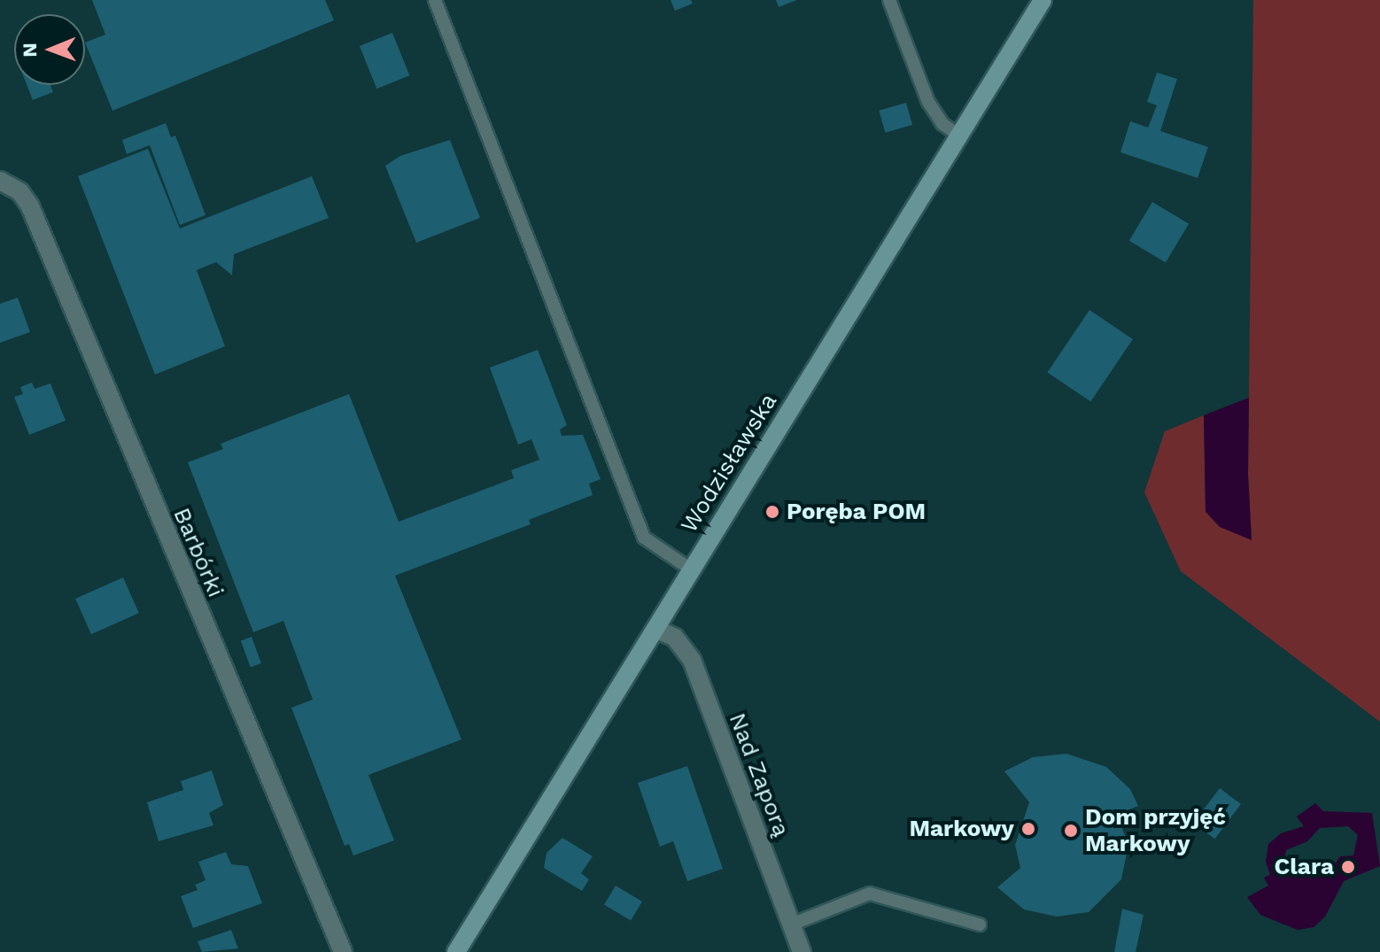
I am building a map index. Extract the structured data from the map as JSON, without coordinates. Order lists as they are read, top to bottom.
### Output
{
  "streets": {
    "main road": ["Wodzisławska"],
    "street": ["Barbórki", "Nad Zaporą"]
  },
  "crossings": [
    ["Wodzisławska", "Nad Zaporą"]
  ],
  "places": [
    "Poręba POM",
    "Markowy",
    "Dom przyjęć Markowy",
    "Clara"
  ],
  "north": "left"
}
